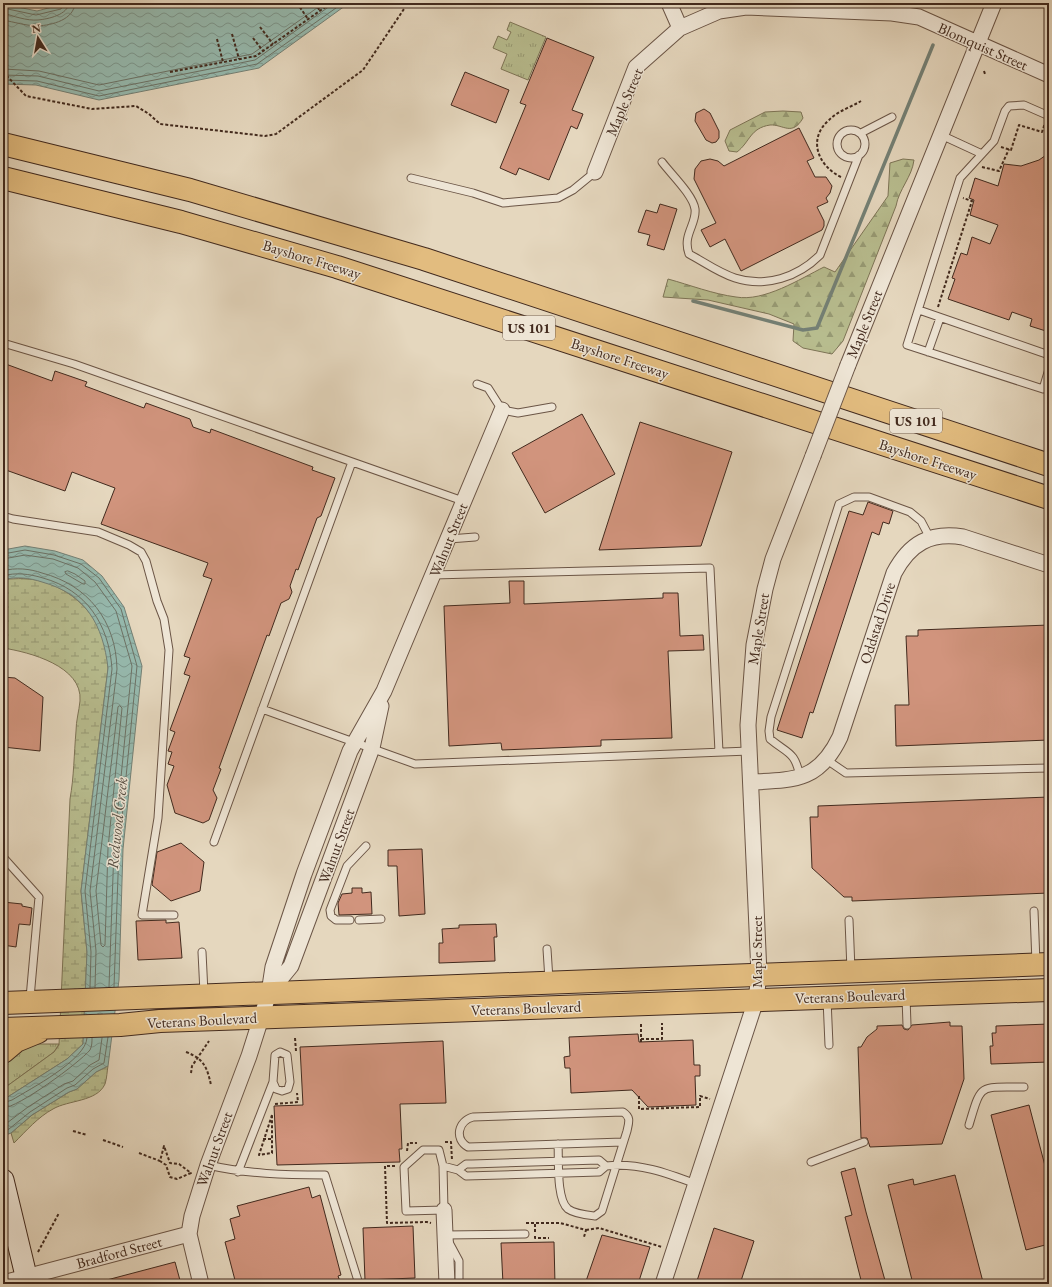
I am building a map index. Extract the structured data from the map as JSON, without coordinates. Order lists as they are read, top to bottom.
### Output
{
  "streets": {
    "main road": ["Bayshore Freeway", "US 101", "Veterans Boulevard"],
    "street": [
      "Blomquist Street",
      "Maple Street",
      "Walnut Street",
      "Oddstad Drive",
      "Bradford Street"
    ]
  },
  "crossings": [
    ["Blomquist Street", "Maple Street"],
    ["Maple Street", "Oddstad Drive"],
    ["Maple Street", "Veterans Boulevard"],
    ["Walnut Street", "Veterans Boulevard"],
    ["Walnut Street", "Bradford Street"]
  ],
  "water": ["Redwood Creek"],
  "north": "top"
}
